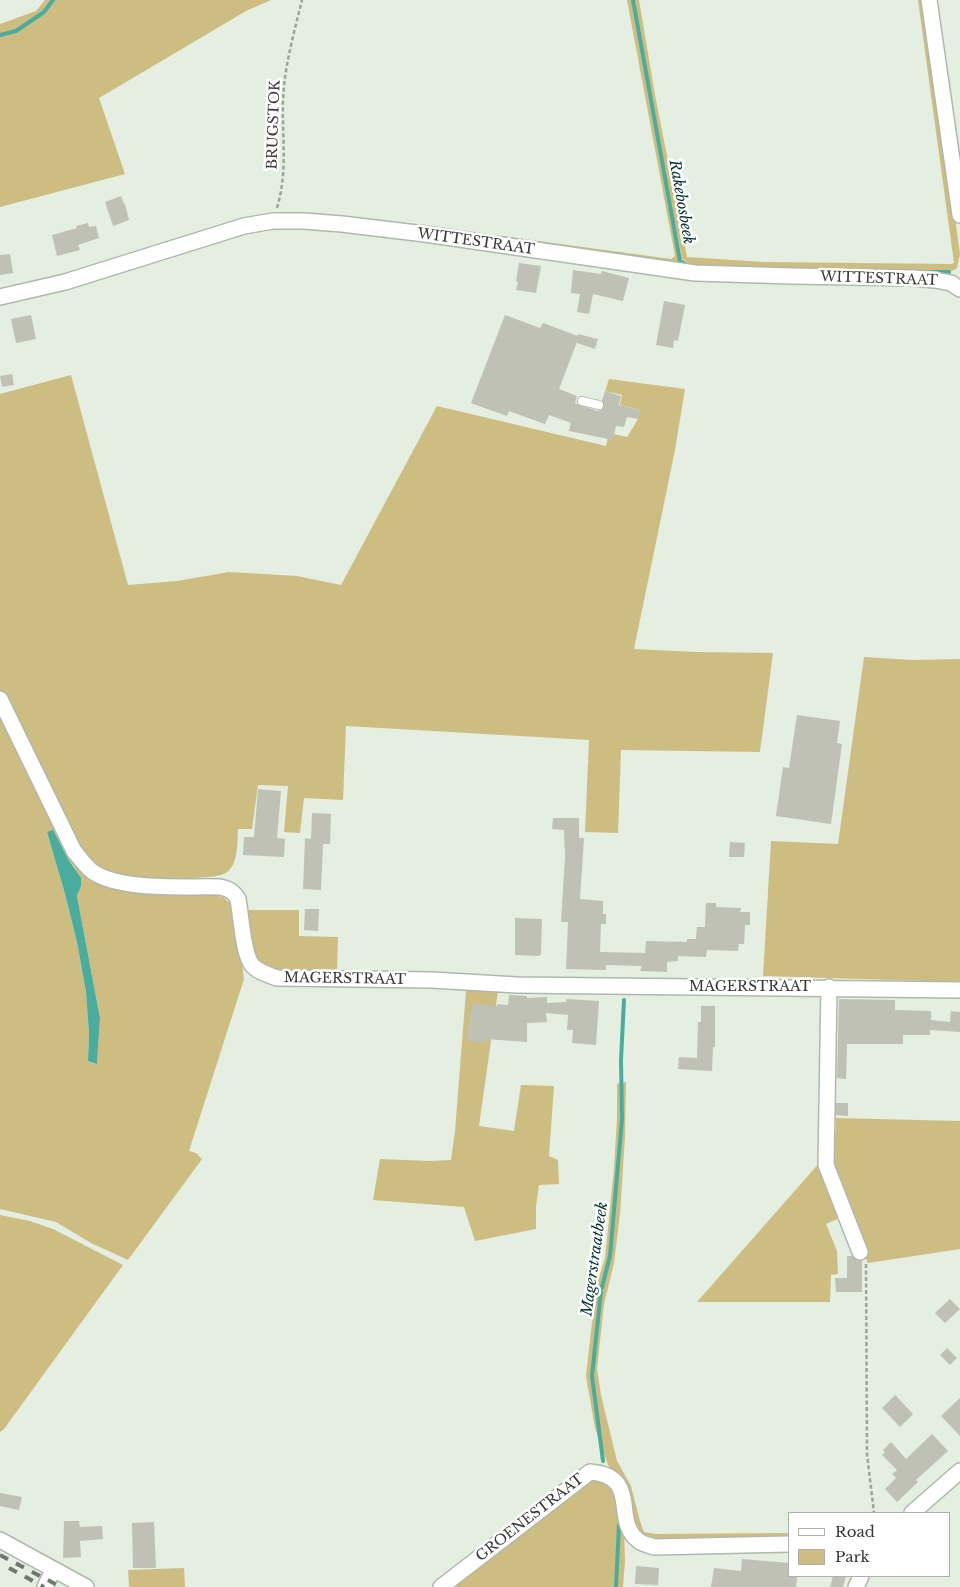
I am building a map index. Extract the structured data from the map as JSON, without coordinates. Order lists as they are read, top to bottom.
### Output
{
  "streets": {
    "street": ["WITTESTRAAT", "MAGERSTRAAT", "GROENESTRAAT"],
    "path": ["BRUGSTOK"]
  },
  "crossings": [
    ["BRUGSTOK", "WITTESTRAAT"]
  ],
  "water": ["Rakebosbeek", "Magerstraatbeek"],
  "legend": ["Road", "Park"]
}
